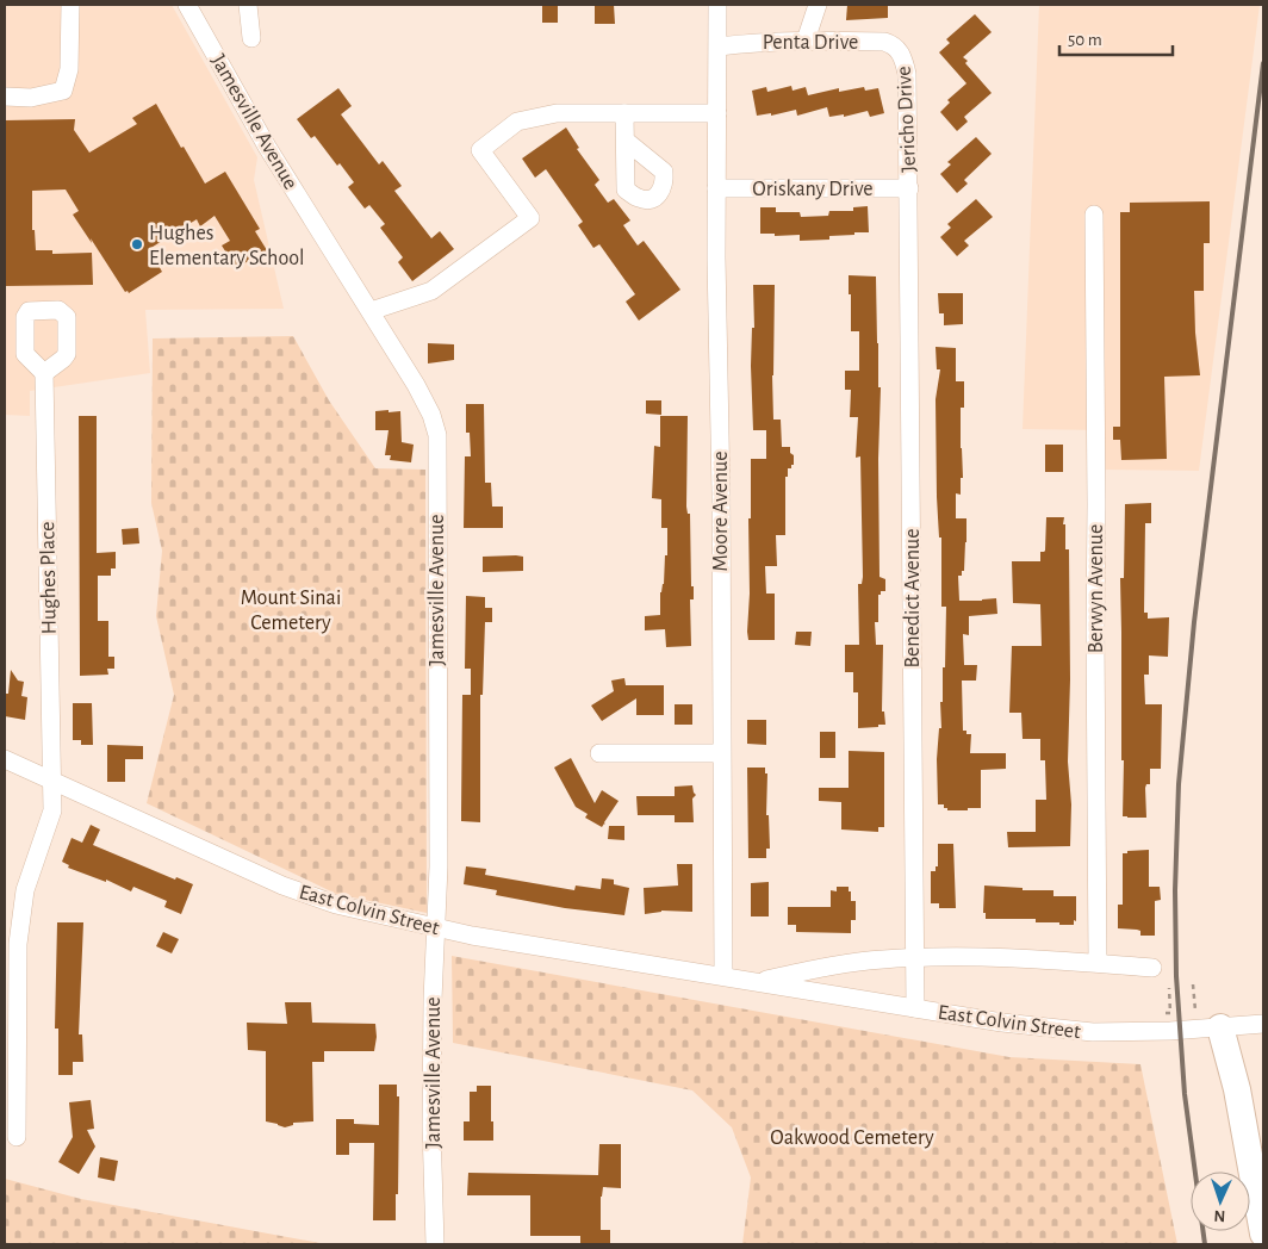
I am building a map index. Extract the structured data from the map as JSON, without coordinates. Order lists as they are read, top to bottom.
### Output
{
  "streets": {
    "street": [
      "Penta Drive",
      "Jericho Drive",
      "Jamesville Avenue",
      "Oriskany Drive",
      "Moore Avenue",
      "Hughes Place",
      "Berwyn Avenue",
      "Benedict Avenue",
      "East Colvin Street"
    ]
  },
  "crossings": [
    ["Penta Drive", "Jericho Drive"],
    ["Penta Drive", "Moore Avenue"],
    ["Jericho Drive", "Oriskany Drive"],
    ["Jericho Drive", "Benedict Avenue"],
    ["Jamesville Avenue", "East Colvin Street"],
    ["Oriskany Drive", "Moore Avenue"],
    ["Oriskany Drive", "Benedict Avenue"],
    ["Moore Avenue", "East Colvin Street"],
    ["Hughes Place", "East Colvin Street"],
    ["Berwyn Avenue", "East Colvin Street"],
    ["Benedict Avenue", "East Colvin Street"]
  ],
  "parks": ["Mount Sinai Cemetery", "Oakwood Cemetery"],
  "places": ["Hughes Elementary School"],
  "scale_bar": "50 m",
  "north": "bottom"
}
